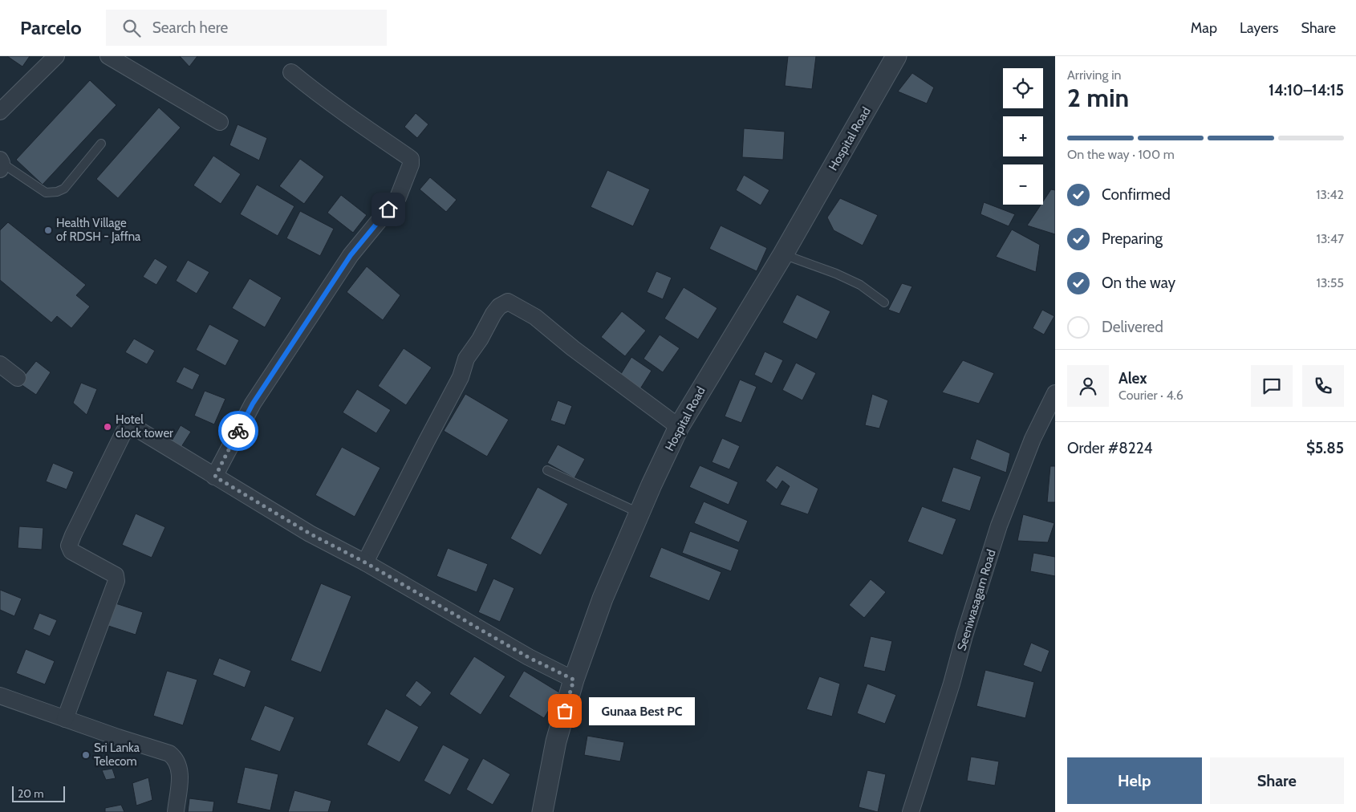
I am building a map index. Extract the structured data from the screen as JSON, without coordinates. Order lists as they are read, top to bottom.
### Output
{
  "streets": {
    "street": ["Hospital Road", "Seeniwasagam Road"]
  },
  "places": [
    "Health Village of RDSH - Jaffna",
    "Hotel clock tower",
    "Gunaa Best PC",
    "Sri Lanka Telecom"
  ],
  "scale_bar": "20 m",
  "page": {
    "header": "Parcelo",
    "search": "Search here",
    "nav": ["Map", "Layers", "Share"],
    "heading": ["2 min", "Arriving in", "14:10–14:15"],
    "panel": [
      "Alex",
      "Courier · 4.6",
      "Order #8224",
      "$5.85"
    ],
    "map_buttons": ["+", "−"],
    "bar": "On the way · 100 m",
    "list": [
      ["Confirmed", "13:42"],
      ["Preparing", "13:47"],
      ["On the way", "13:55"],
      "Delivered"
    ],
    "bubble": "Gunaa Best PC",
    "buttons": ["Help", "Share"],
    "scale": "20 m"
  }
}
